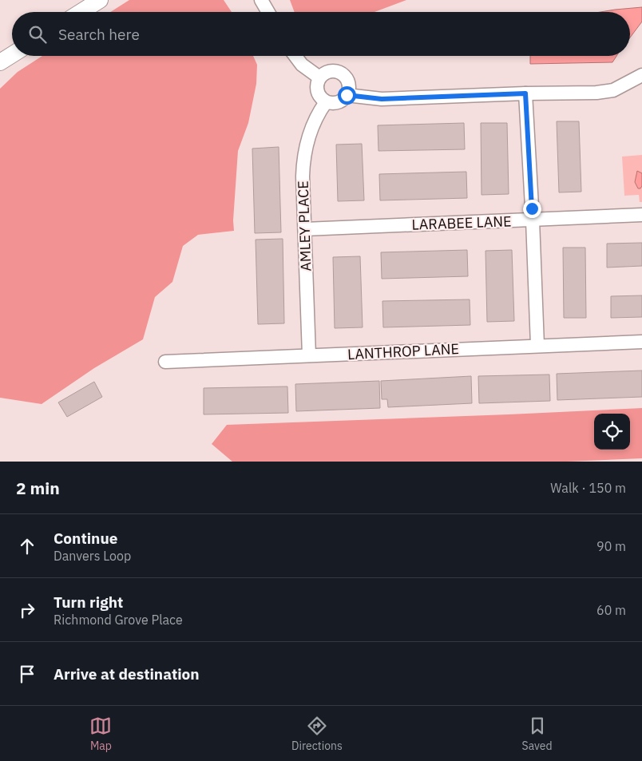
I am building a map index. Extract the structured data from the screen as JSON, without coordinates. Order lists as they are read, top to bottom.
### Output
{
  "streets": {
    "street": ["LARABEE LANE", "AMLEY PLACE", "LANTHROP LANE"]
  },
  "crossings": [
    ["LARABEE LANE", "AMLEY PLACE"],
    ["AMLEY PLACE", "LANTHROP LANE"]
  ],
  "page": {
    "search": "Search here",
    "heading": ["2 min", "Walk · 150 m"],
    "list": [
      ["Continue", "Danvers Loop", "90 m"],
      ["Turn right", "Richmond Grove Place", "60 m"],
      "Arrive at destination"
    ],
    "nav": ["Map", "Directions", "Saved"]
  }
}
